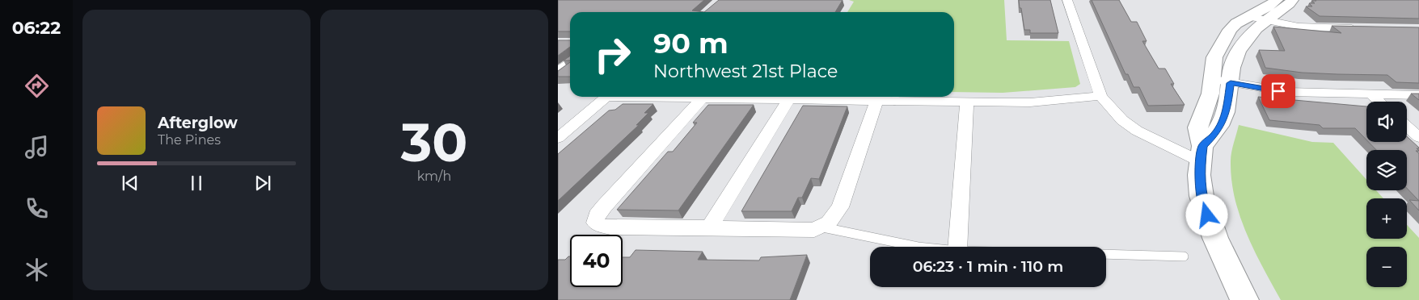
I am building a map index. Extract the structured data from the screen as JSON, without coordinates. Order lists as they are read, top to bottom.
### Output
{
  "page": {
    "tabs": "06:22",
    "tile": ["30", "km/h"],
    "turn": ["90 m", "Northwest 21st Place"],
    "map_buttons": ["+", "−"],
    "song": ["Afterglow", "The Pines"],
    "limit": "40",
    "trip": "06:23 · 1 min · 110 m"
  }
}
